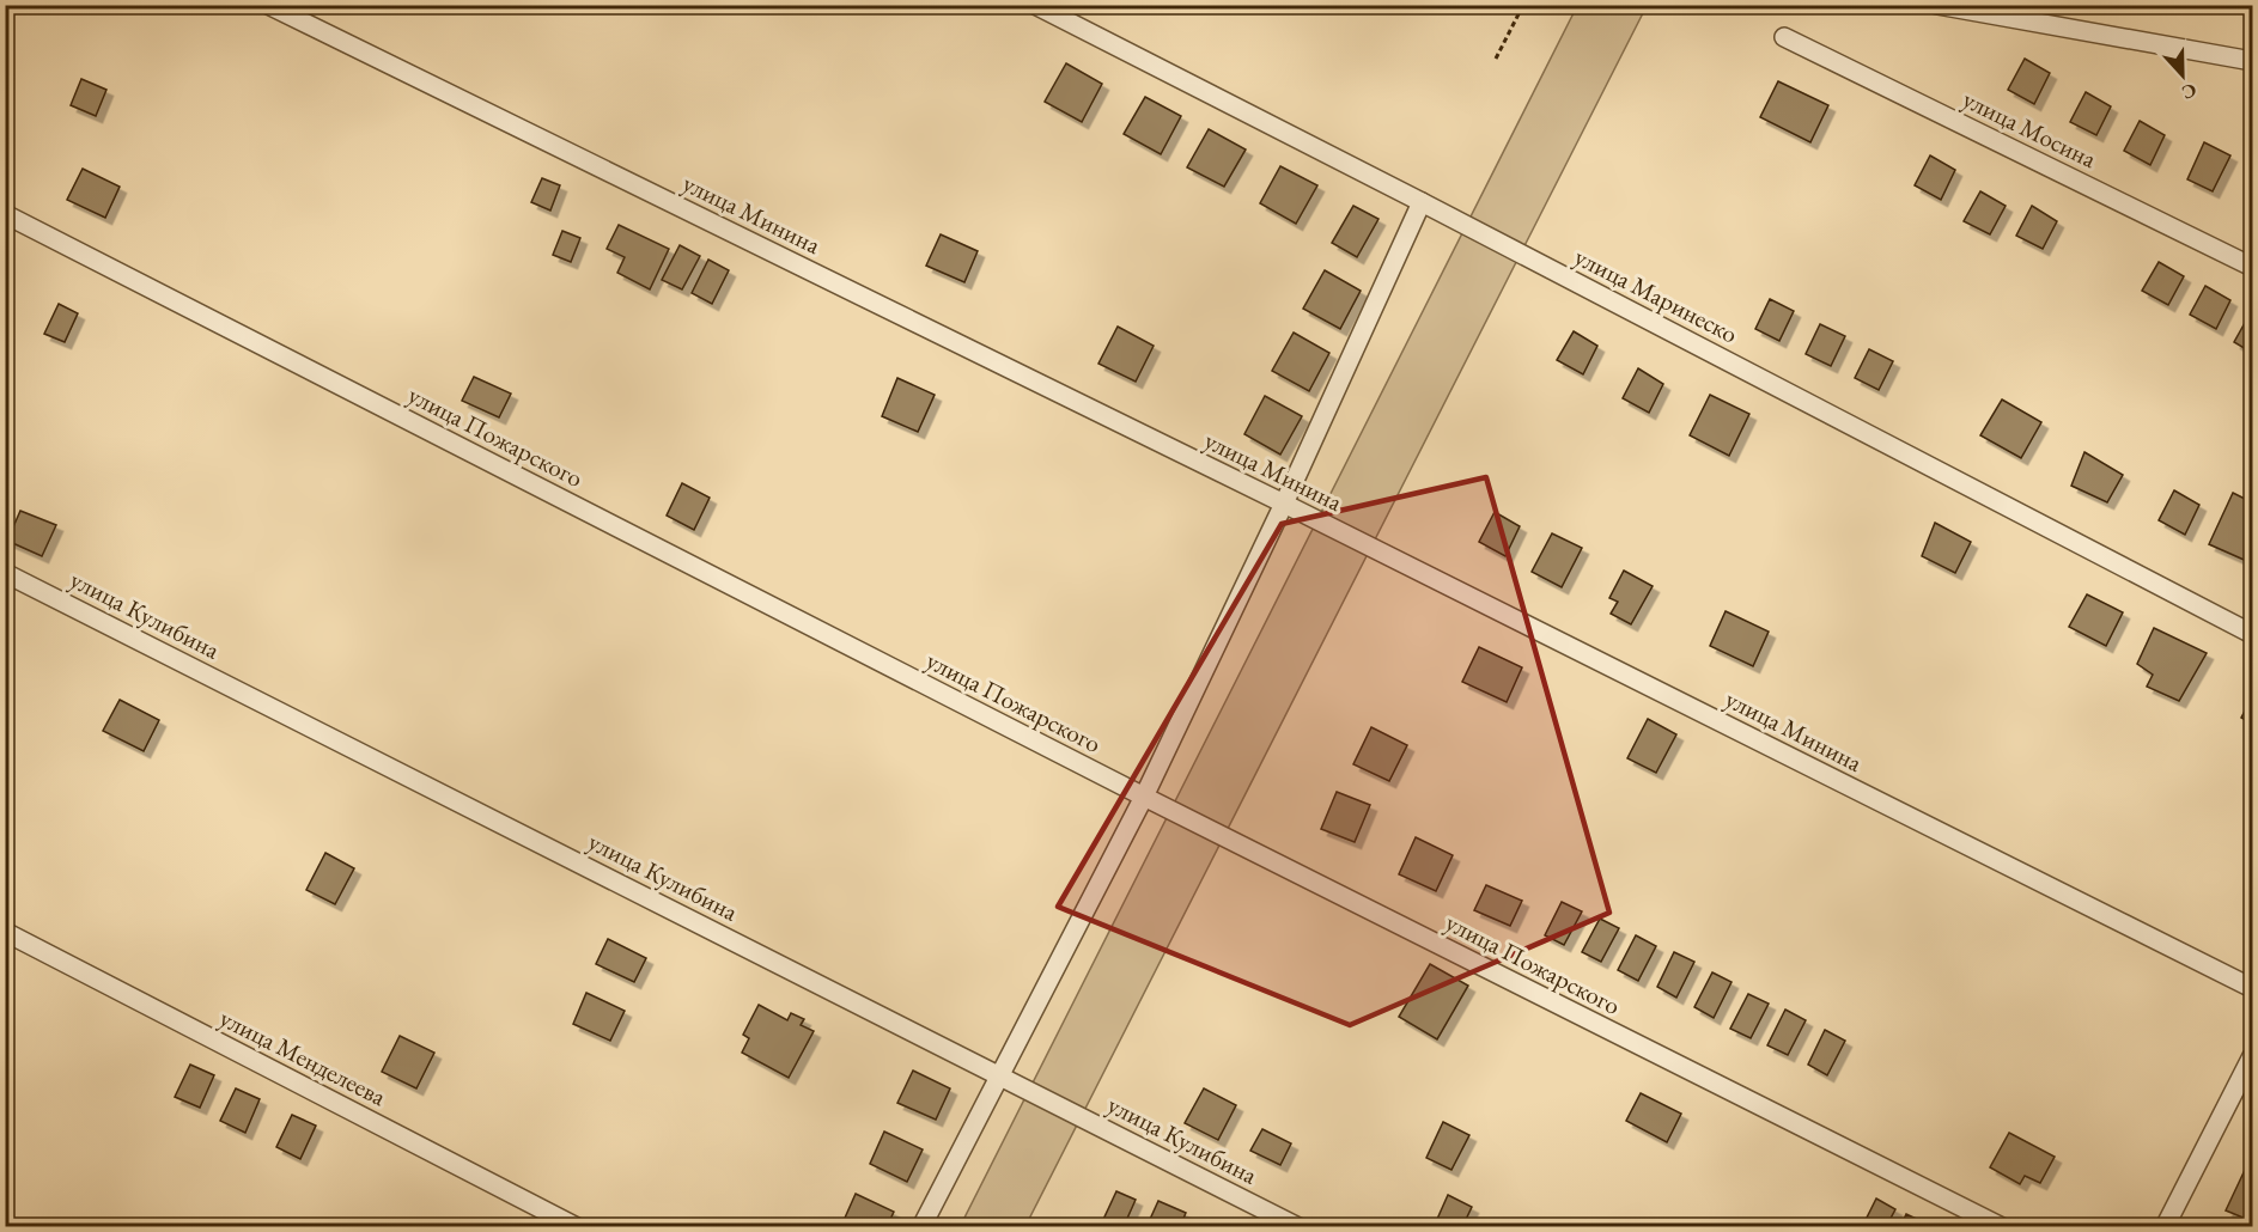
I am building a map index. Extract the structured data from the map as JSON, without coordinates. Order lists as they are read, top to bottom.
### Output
{
  "streets": {
    "street": [
      "улица Мосина",
      "улица Минина",
      "улица Маринеско",
      "улица Пожарского",
      "улица Кулибина",
      "улица Менделеева"
    ]
  },
  "north": "bottom"
}
